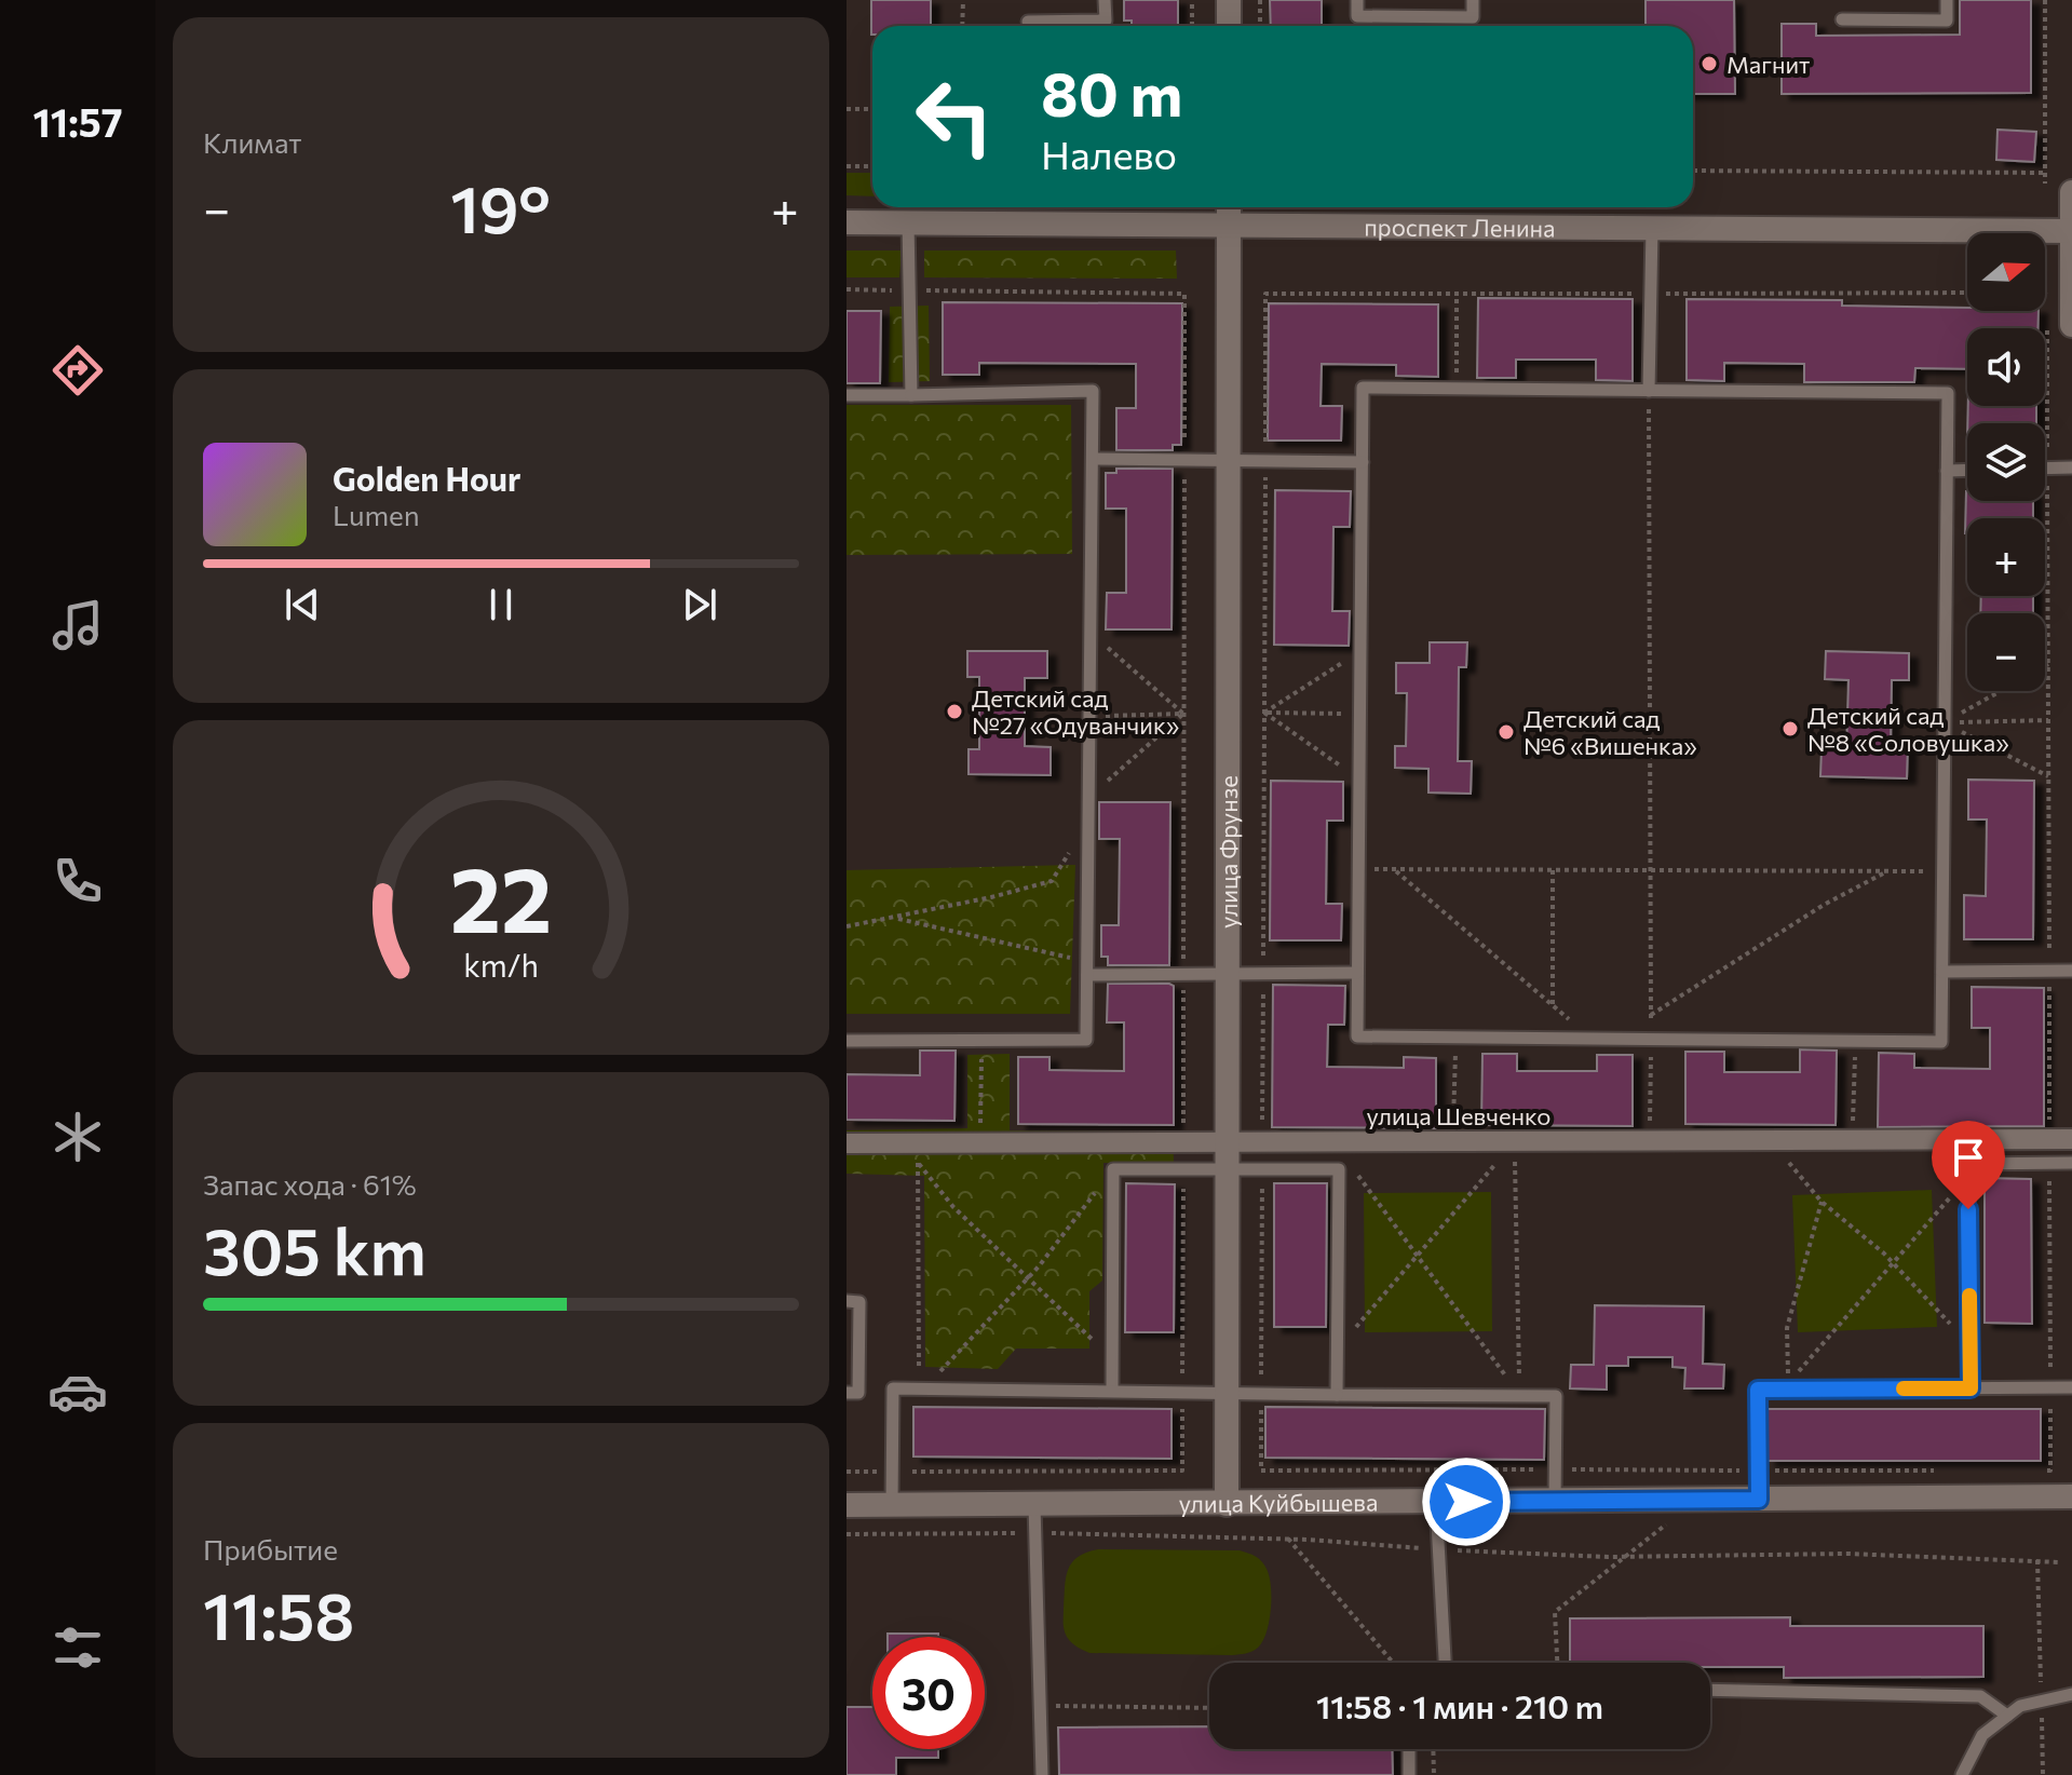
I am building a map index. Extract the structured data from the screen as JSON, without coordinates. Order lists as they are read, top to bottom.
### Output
{
  "streets": {
    "street": [
      "проспект Ленина",
      "улица Фрунзе",
      "улица Шевченко",
      "улица Куйбышева"
    ]
  },
  "crossings": [
    ["проспект Ленина", "улица Фрунзе"],
    ["улица Фрунзе", "улица Шевченко"],
    ["улица Фрунзе", "улица Куйбышева"]
  ],
  "places": [
    "Магнит",
    "Детский сад №27 «Одуванчик»",
    "Детский сад №8 «Соловушка»",
    "Детский сад №6 «Вишенка»"
  ],
  "north": "right",
  "page": {
    "tabs": "11:57",
    "tile": [
      "Климат",
      ["Запас хода · 61%", "305 km"],
      ["Прибытие", "11:58"]
    ],
    "turn": ["80 m", "Налево"],
    "heat": ["−", "19°", "+"],
    "map_buttons": ["+", "−"],
    "song": ["Golden Hour", "Lumen"],
    "limit": "30",
    "trip": "11:58 · 1 мин · 210 m",
    "gauge": ["22", "km/h"]
  }
}
